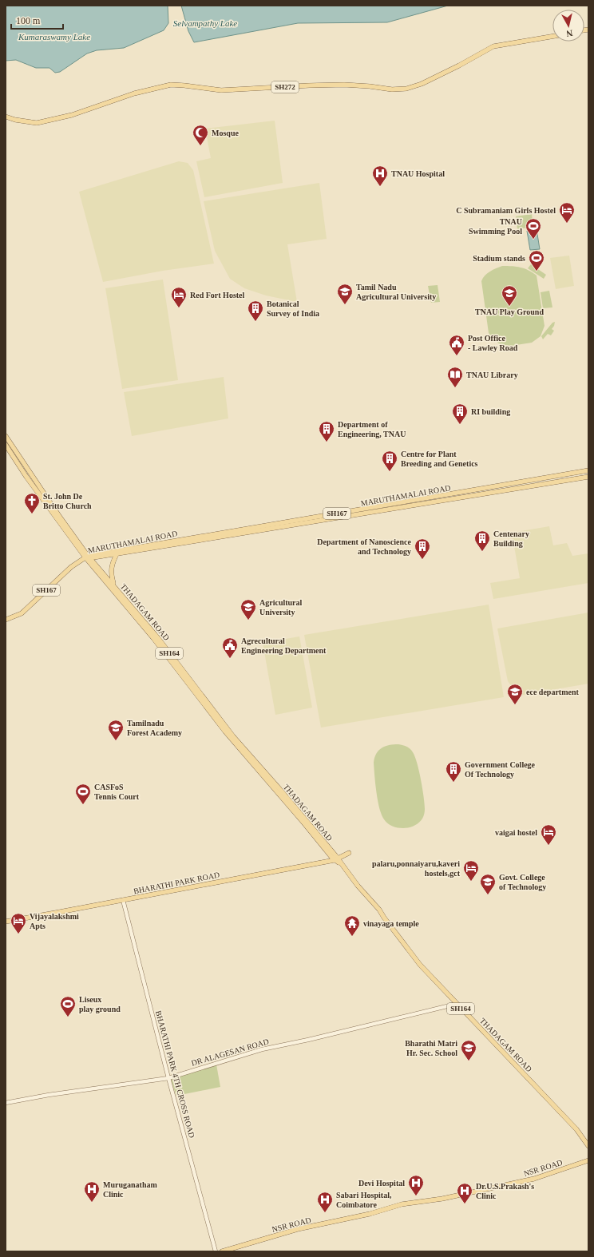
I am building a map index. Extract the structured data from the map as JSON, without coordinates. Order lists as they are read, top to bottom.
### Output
{
  "streets": {
    "main road": [
      "SH272",
      "MARUTHAMALAI ROAD",
      "SH167",
      "THADAGAM ROAD",
      "SH164",
      "BHARATHI PARK ROAD",
      "NSR ROAD"
    ],
    "street": ["DR ALAGESAN ROAD", "BHARATHI PARK 4TH CROSS ROAD"]
  },
  "crossings": [
    ["MARUTHAMALAI ROAD", "SH167"],
    ["MARUTHAMALAI ROAD", "THADAGAM ROAD"],
    ["SH167", "THADAGAM ROAD"],
    ["THADAGAM ROAD", "BHARATHI PARK ROAD"],
    ["THADAGAM ROAD", "DR ALAGESAN ROAD"],
    ["BHARATHI PARK ROAD", "BHARATHI PARK 4TH CROSS ROAD"],
    ["DR ALAGESAN ROAD", "BHARATHI PARK 4TH CROSS ROAD"]
  ],
  "water": ["Selvampathy Lake", "Kumaraswamy Lake"],
  "places": {
    "mosque": ["Mosque"],
    "hospital": [
      "TNAU Hospital",
      "Devi Hospital",
      "Muruganatham Clinic",
      "Dr.U.S.Prakash's Clinic",
      "Sabari Hospital, Coimbatore"
    ],
    "hotel": [
      "C Subramaniam Girls Hostel",
      "Red Fort Hostel",
      "vaigai hostel",
      "palaru,ponnaiyaru,kaveri hostels,gct",
      "Vijayalakshmi Apts"
    ],
    "sports": [
      "TNAU Swimming Pool",
      "Stadium stands",
      "CASFoS Tennis Court",
      "Liseux play ground"
    ],
    "school or university": [
      "Tamil Nadu Agricultural University",
      "TNAU Play Ground",
      "Agricultural University",
      "ece department",
      "Tamilnadu Forest Academy",
      "Govt. College of Technology",
      "Bharathi Matri Hr. Sec. School"
    ],
    "building": [
      "Botanical Survey of India",
      "RI building",
      "Department of Engineering, TNAU",
      "Centre for Plant Breeding and Genetics",
      "Centenary Building",
      "Department of Nanoscience and Technology",
      "Government College Of Technology"
    ],
    "public building": ["Post Office - Lawley Road", "Agrecultural Engineering Department"],
    "library": ["TNAU Library"],
    "church": ["St. John De Britto Church"],
    "temple": ["vinayaga temple"]
  },
  "scale_bar": "100 m",
  "north": "bottom"
}
